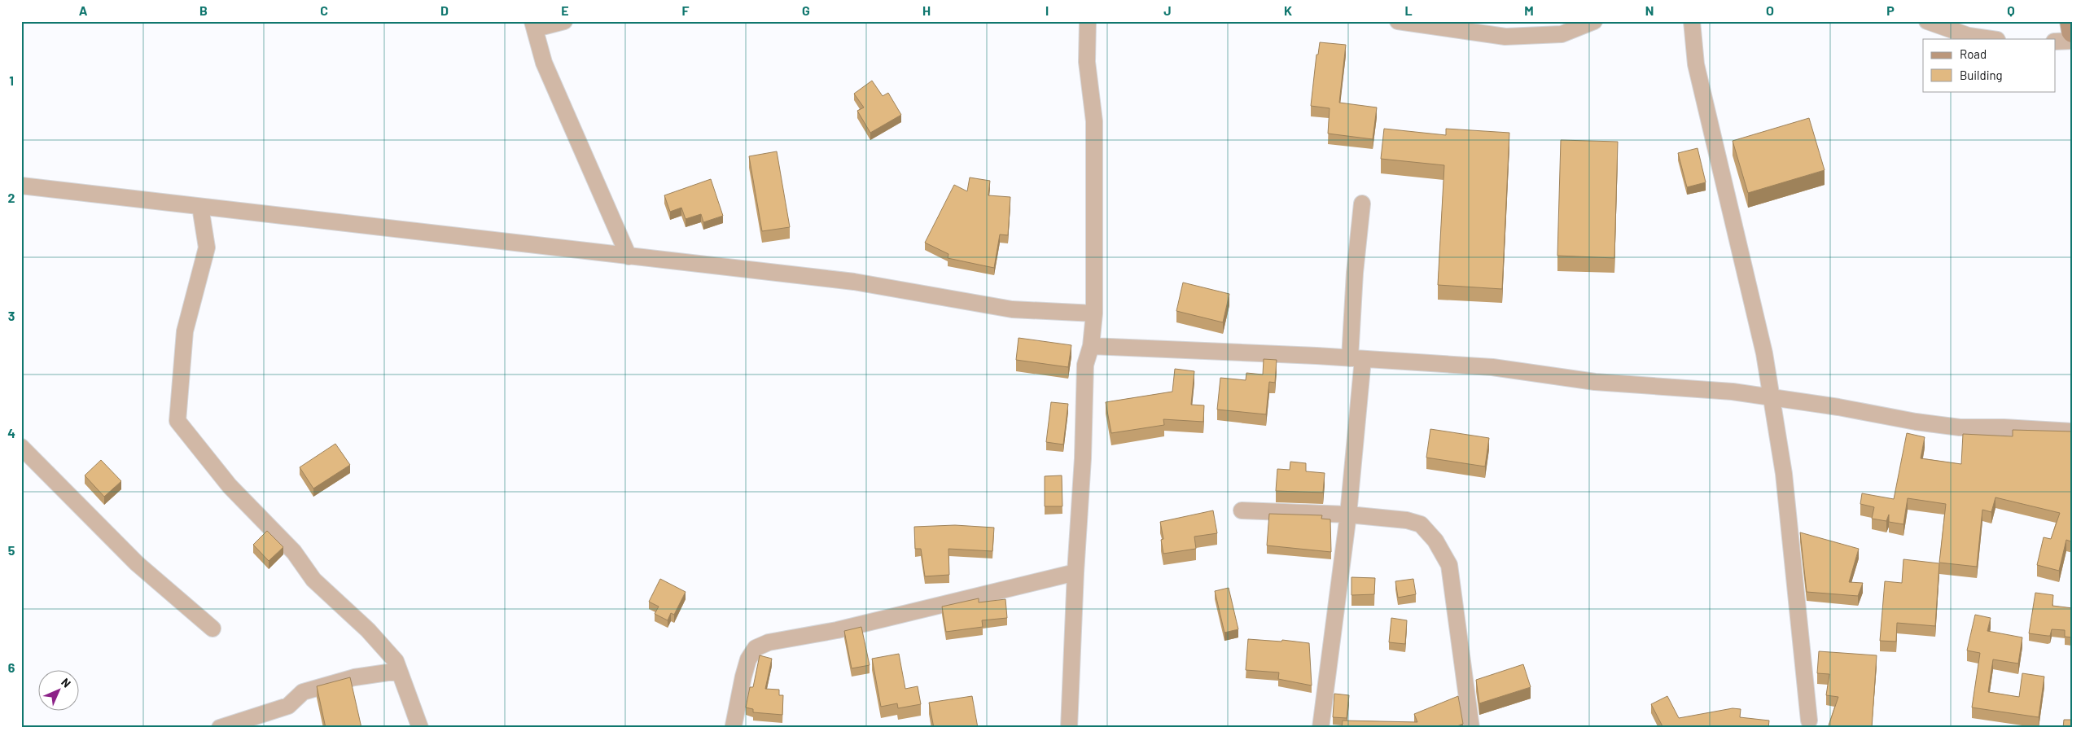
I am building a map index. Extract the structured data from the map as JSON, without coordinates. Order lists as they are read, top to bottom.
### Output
{
  "legend": ["Road", "Building"],
  "north": "top right",
  "grid": {
    "columns": [
      "A",
      "B",
      "C",
      "D",
      "E",
      "F",
      "G",
      "H",
      "I",
      "J",
      "K",
      "L",
      "M",
      "N",
      "O",
      "P",
      "Q"
    ],
    "rows": [
      "1",
      "2",
      "3",
      "4",
      "5",
      "6"
    ]
  }
}
